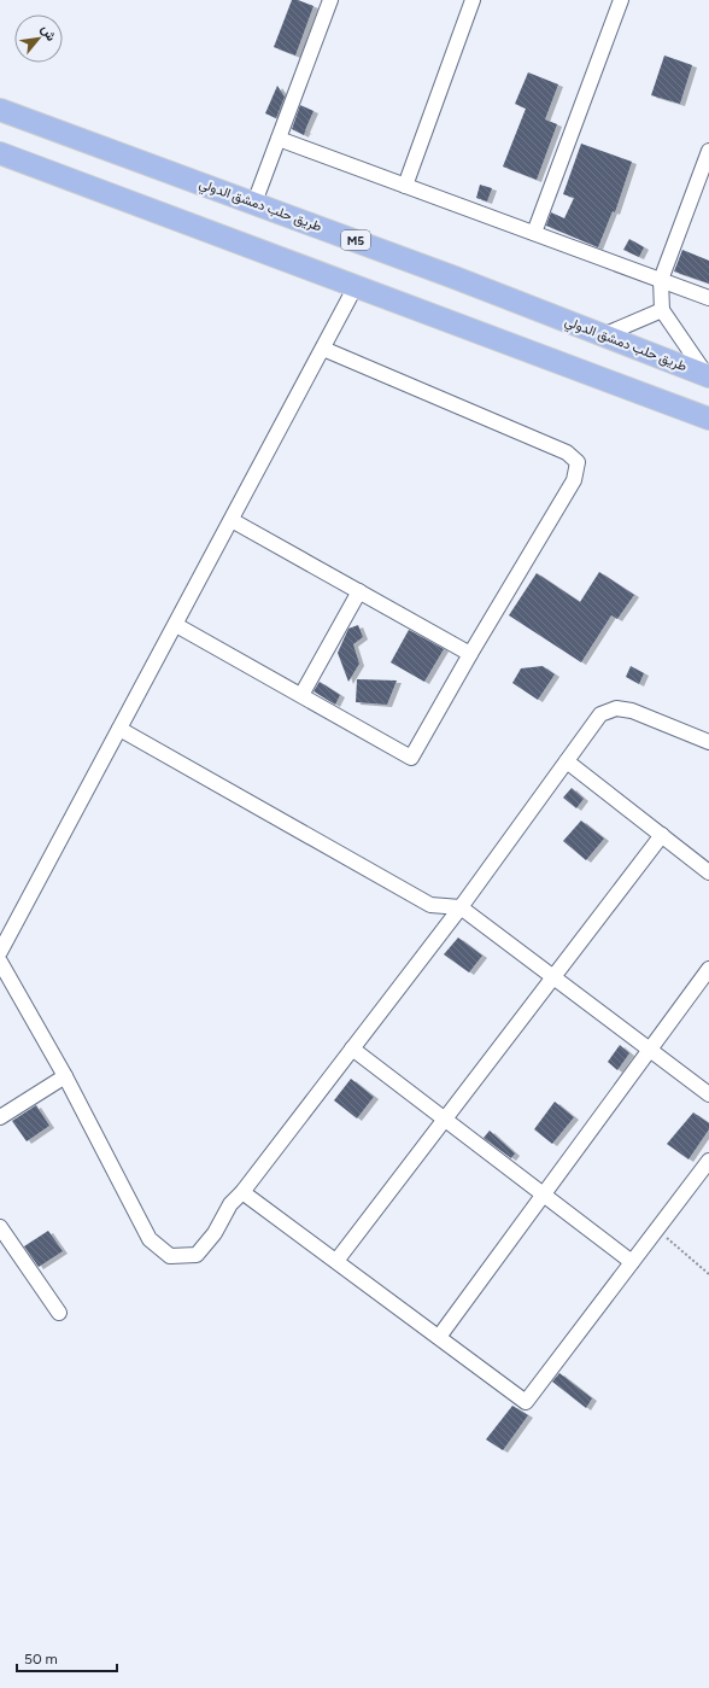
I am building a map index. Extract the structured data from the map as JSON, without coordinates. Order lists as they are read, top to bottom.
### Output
{
  "streets": {
    "highway": ["طريق حلب دمشق الدولي", "M5"]
  },
  "scale_bar": "50 m",
  "north": "top right"
}
